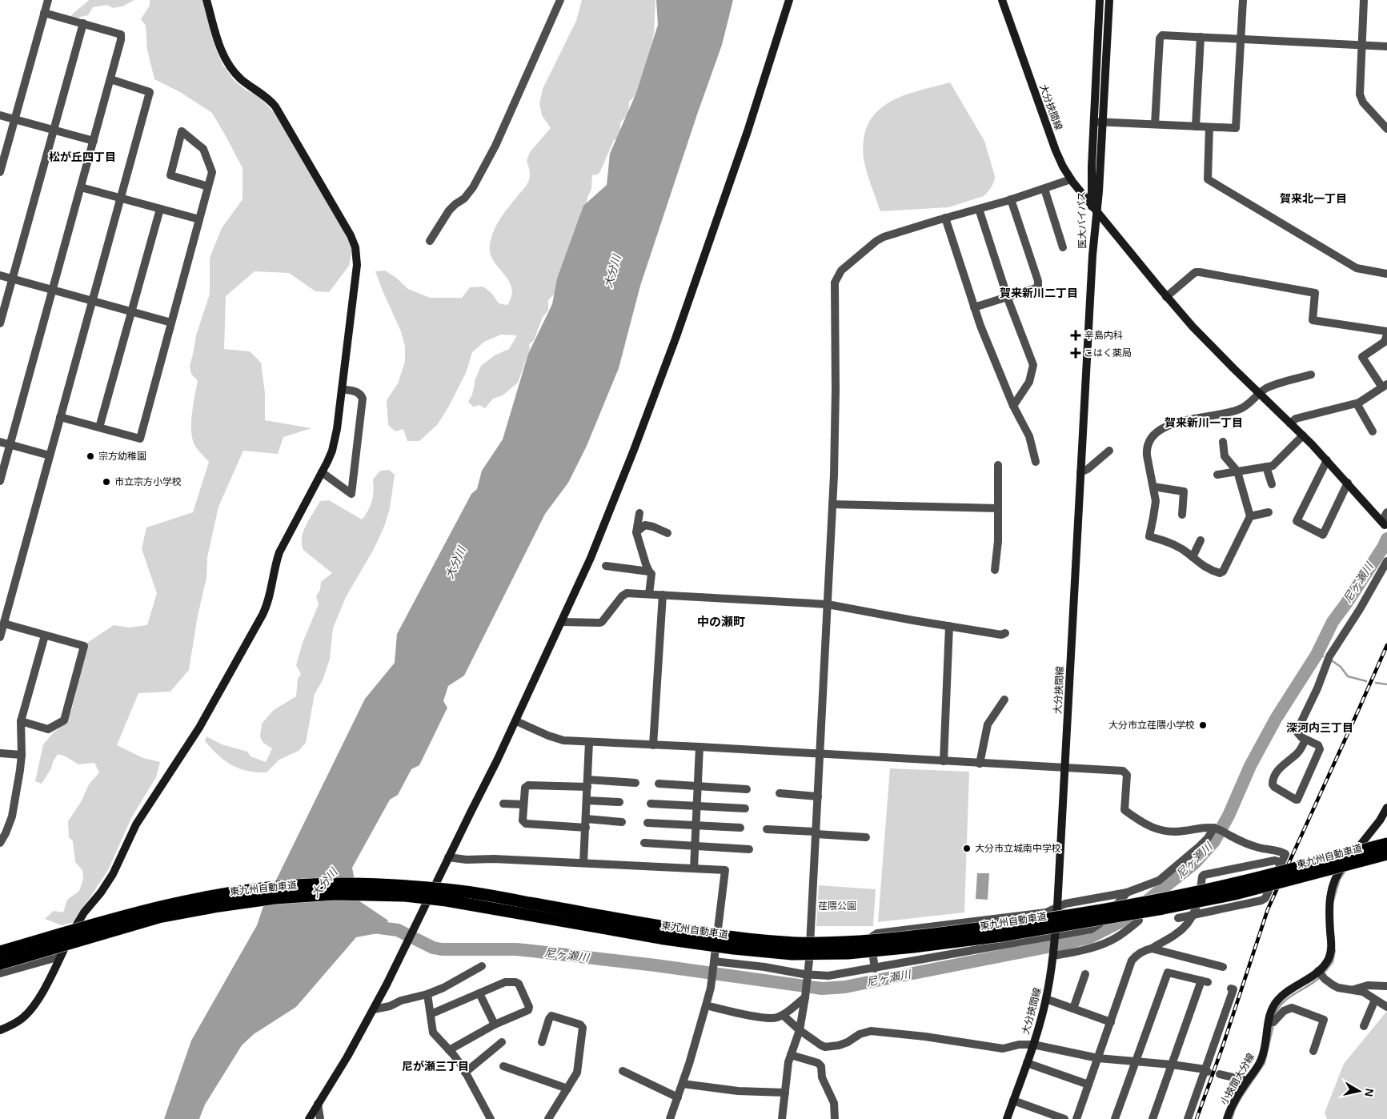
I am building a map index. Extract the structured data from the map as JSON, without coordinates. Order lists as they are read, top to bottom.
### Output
{
  "streets": {
    "highway": ["東九州自動車道"],
    "street": ["大分挾間線", "医大バイパス", "小挾間大分線"]
  },
  "crossings": [
    ["大分挾間線", "医大バイパス"]
  ],
  "districts": [
    "松が丘四丁目",
    "賀来北一丁目",
    "賀来新川二丁目",
    "賀来新川一丁目",
    "中の瀬町",
    "深河内三丁目",
    "尼が瀬三丁目"
  ],
  "water": ["大分川", "尼ヶ瀬川"],
  "parks": ["荏隈公園"],
  "places": {
    "health": ["辛島内科", "こはく薬局"],
    "other": [
      "宗方幼稚園",
      "市立宗方小学校",
      "大分市立荏隈小学校",
      "大分市立城南中学校"
    ]
  },
  "north": "right"
}
